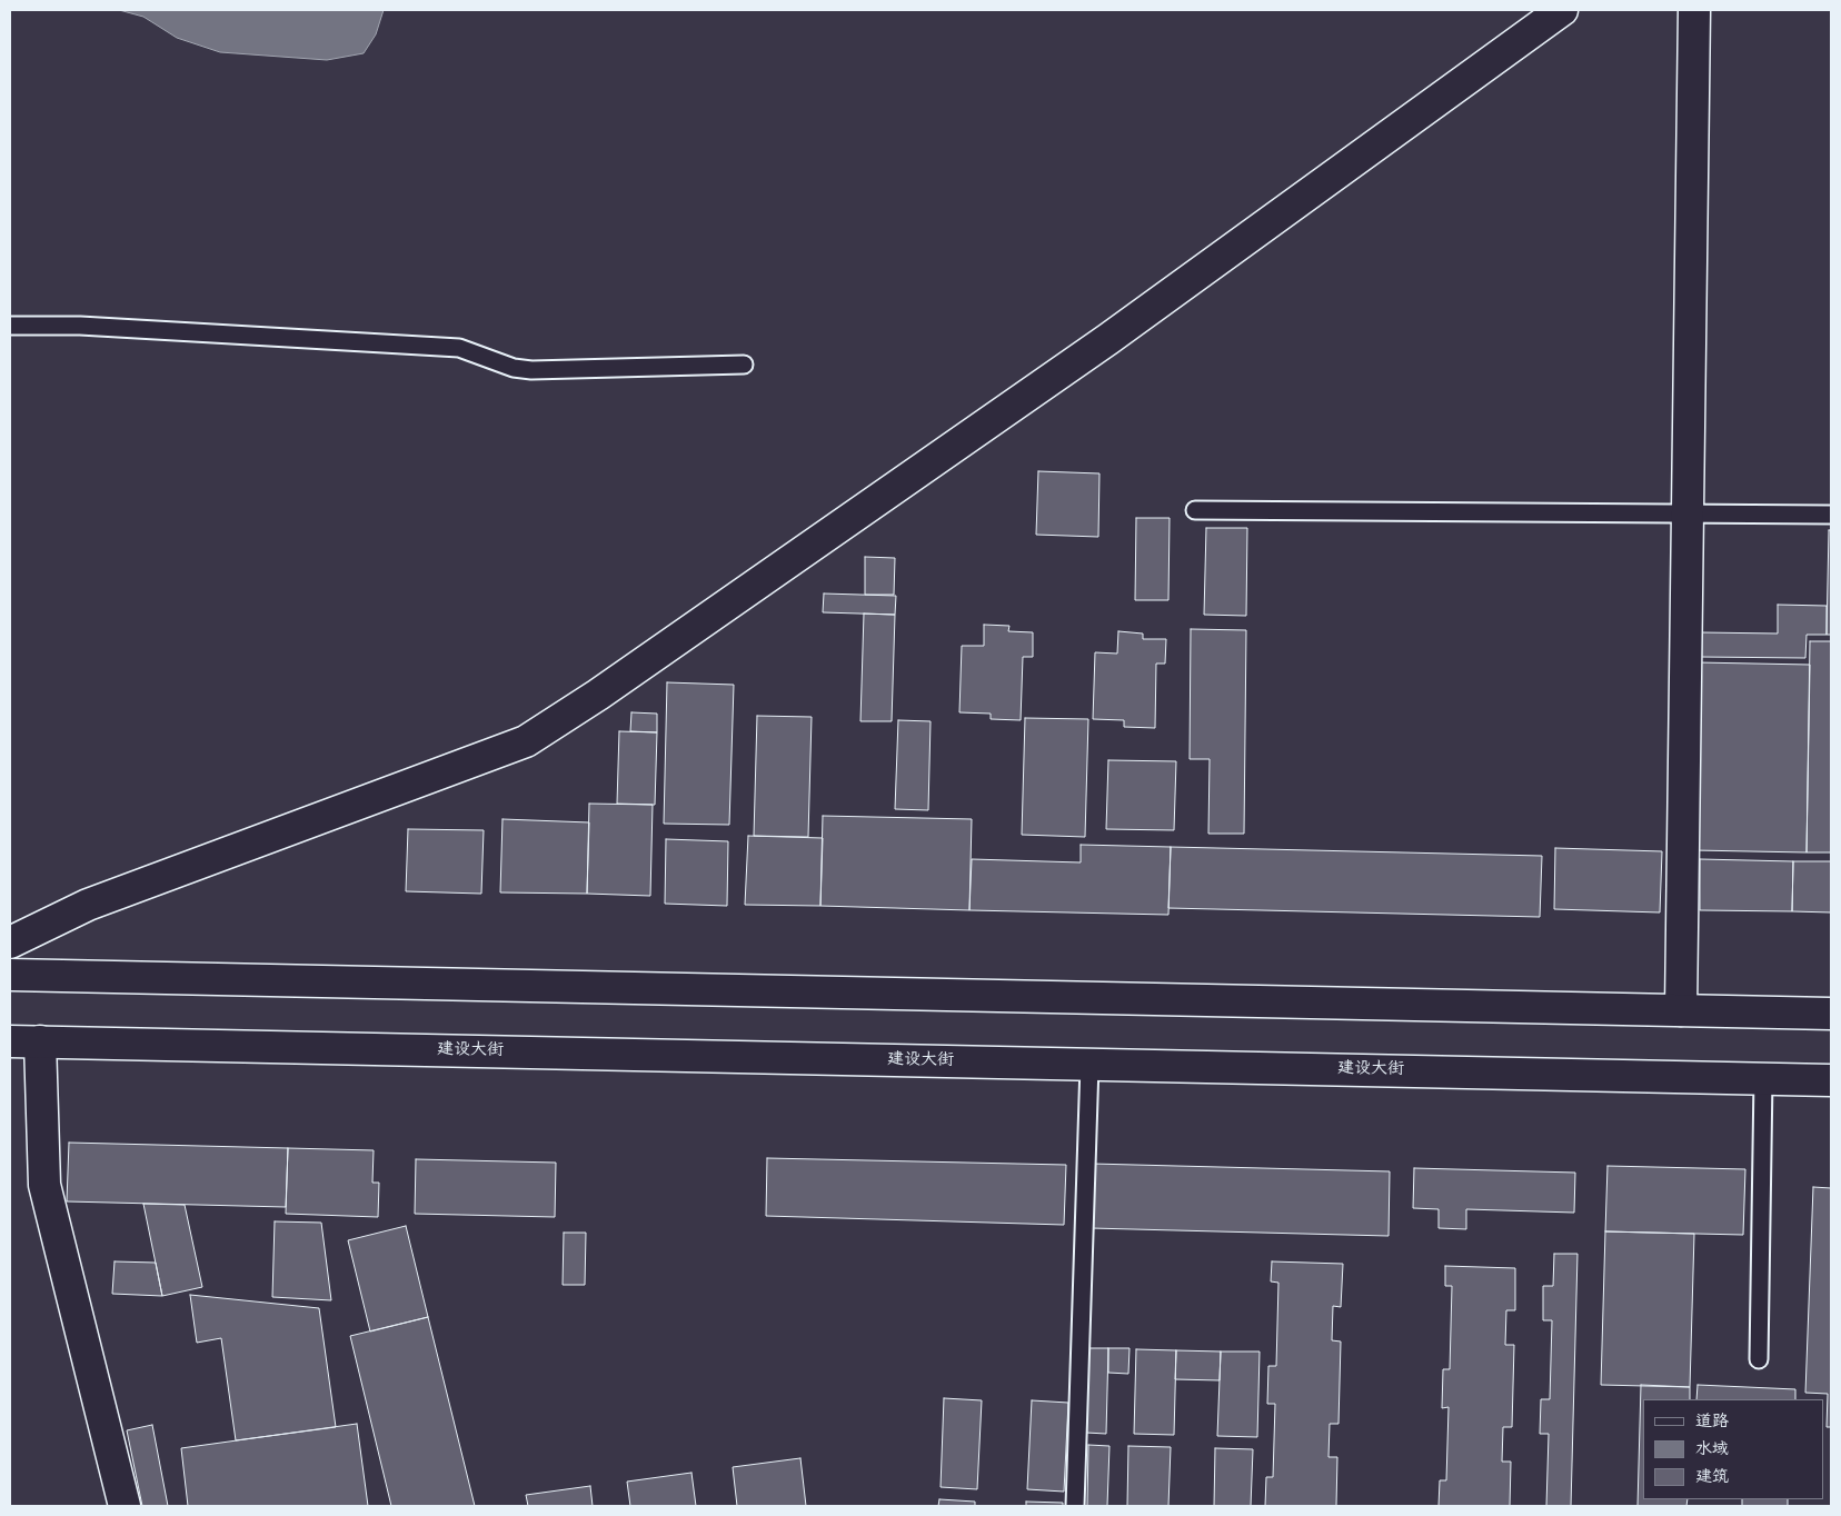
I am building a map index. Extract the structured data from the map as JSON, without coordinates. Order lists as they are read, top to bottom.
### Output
{
  "streets": {
    "main road": ["建设大街"]
  },
  "legend": ["道路", "水域", "建筑"]
}
